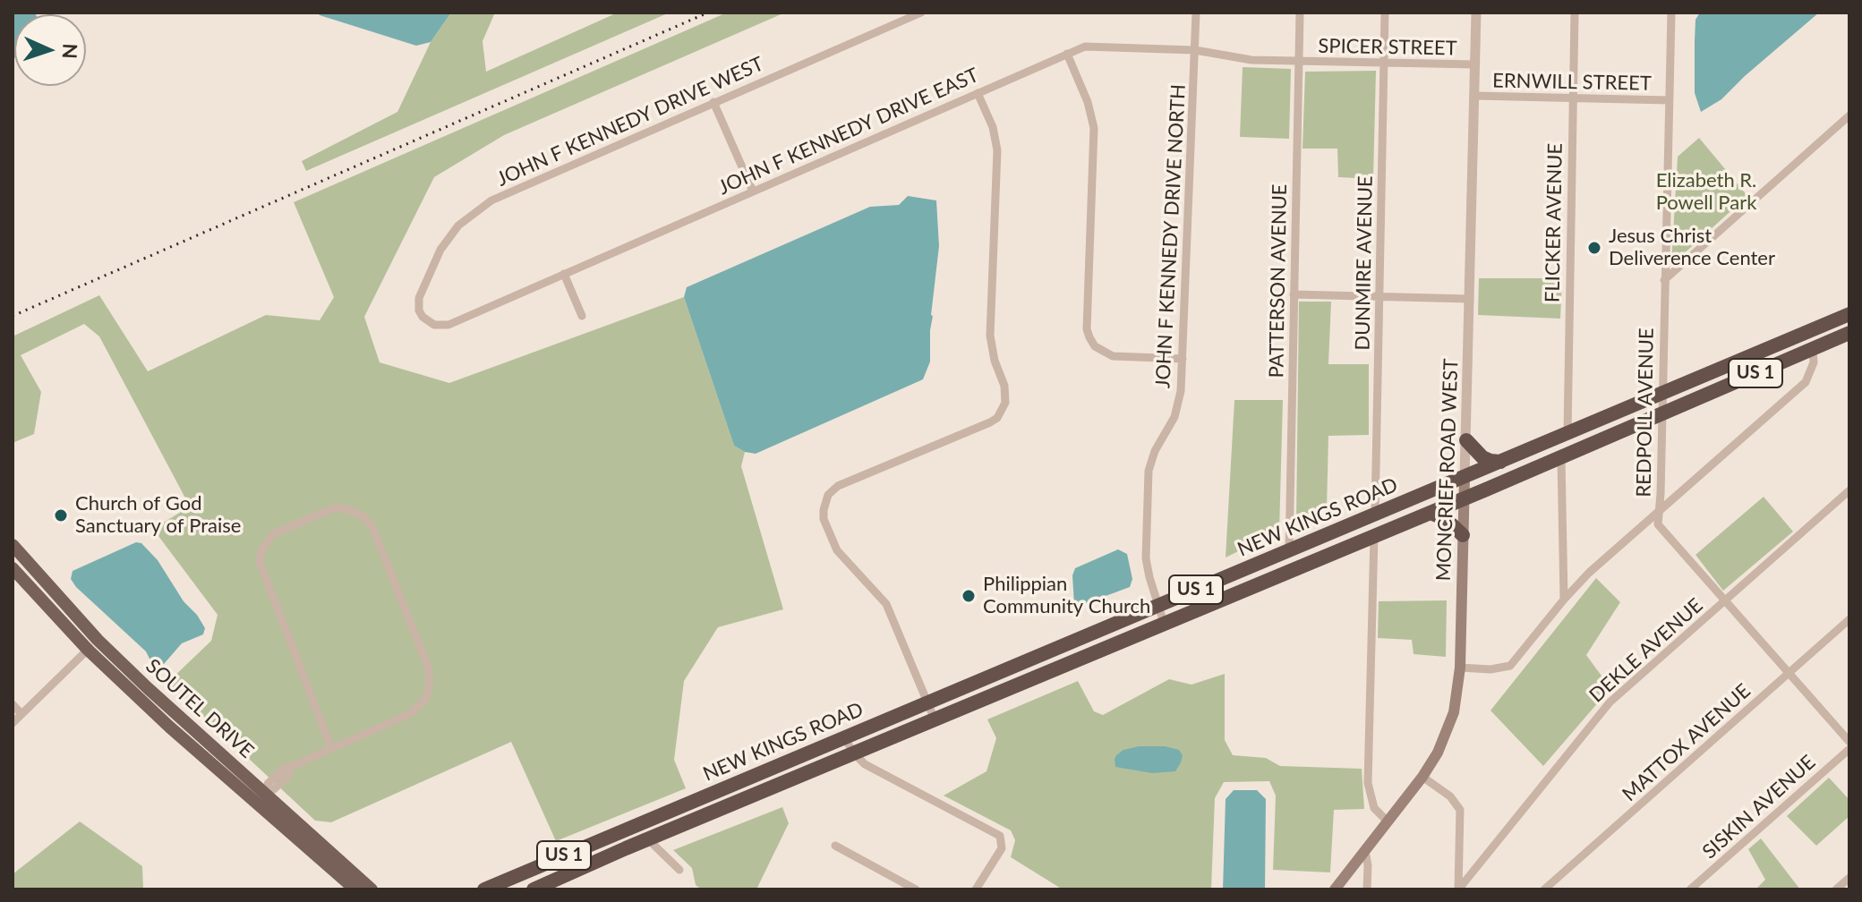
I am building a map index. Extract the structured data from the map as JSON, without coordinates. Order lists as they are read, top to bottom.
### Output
{
  "streets": {
    "highway": ["US 1", "NEW KINGS ROAD"],
    "main road": ["MONCRIEF ROAD WEST", "SOUTEL DRIVE"],
    "street": [
      "SPICER STREET",
      "ERNWILL STREET",
      "JOHN F KENNEDY DRIVE WEST",
      "JOHN F KENNEDY DRIVE EAST",
      "FLICKER AVENUE",
      "JOHN F KENNEDY DRIVE NORTH",
      "DUNMIRE AVENUE",
      "PATTERSON AVENUE",
      "REDPOLL AVENUE",
      "DEKLE AVENUE",
      "MATTOX AVENUE",
      "SISKIN AVENUE"
    ]
  },
  "crossings": [
    ["SPICER STREET", "JOHN F KENNEDY DRIVE EAST"],
    ["SPICER STREET", "DUNMIRE AVENUE"],
    ["SPICER STREET", "PATTERSON AVENUE"],
    ["SPICER STREET", "MONCRIEF ROAD WEST"],
    ["ERNWILL STREET", "FLICKER AVENUE"],
    ["ERNWILL STREET", "REDPOLL AVENUE"],
    ["ERNWILL STREET", "MONCRIEF ROAD WEST"],
    ["JOHN F KENNEDY DRIVE WEST", "JOHN F KENNEDY DRIVE EAST"],
    ["JOHN F KENNEDY DRIVE EAST", "JOHN F KENNEDY DRIVE NORTH"],
    ["JOHN F KENNEDY DRIVE EAST", "PATTERSON AVENUE"],
    ["FLICKER AVENUE", "NEW KINGS ROAD"],
    ["JOHN F KENNEDY DRIVE NORTH", "NEW KINGS ROAD"],
    ["DUNMIRE AVENUE", "NEW KINGS ROAD"],
    ["PATTERSON AVENUE", "NEW KINGS ROAD"],
    ["REDPOLL AVENUE", "NEW KINGS ROAD"],
    ["REDPOLL AVENUE", "DEKLE AVENUE"],
    ["REDPOLL AVENUE", "MATTOX AVENUE"],
    ["MONCRIEF ROAD WEST", "NEW KINGS ROAD"]
  ],
  "parks": ["Elizabeth R. Powell Park"],
  "places": ["Jesus Christ Deliverence Center", "Church of God Sanctuary of Praise", "Philippian Community Church"],
  "north": "right"
}
